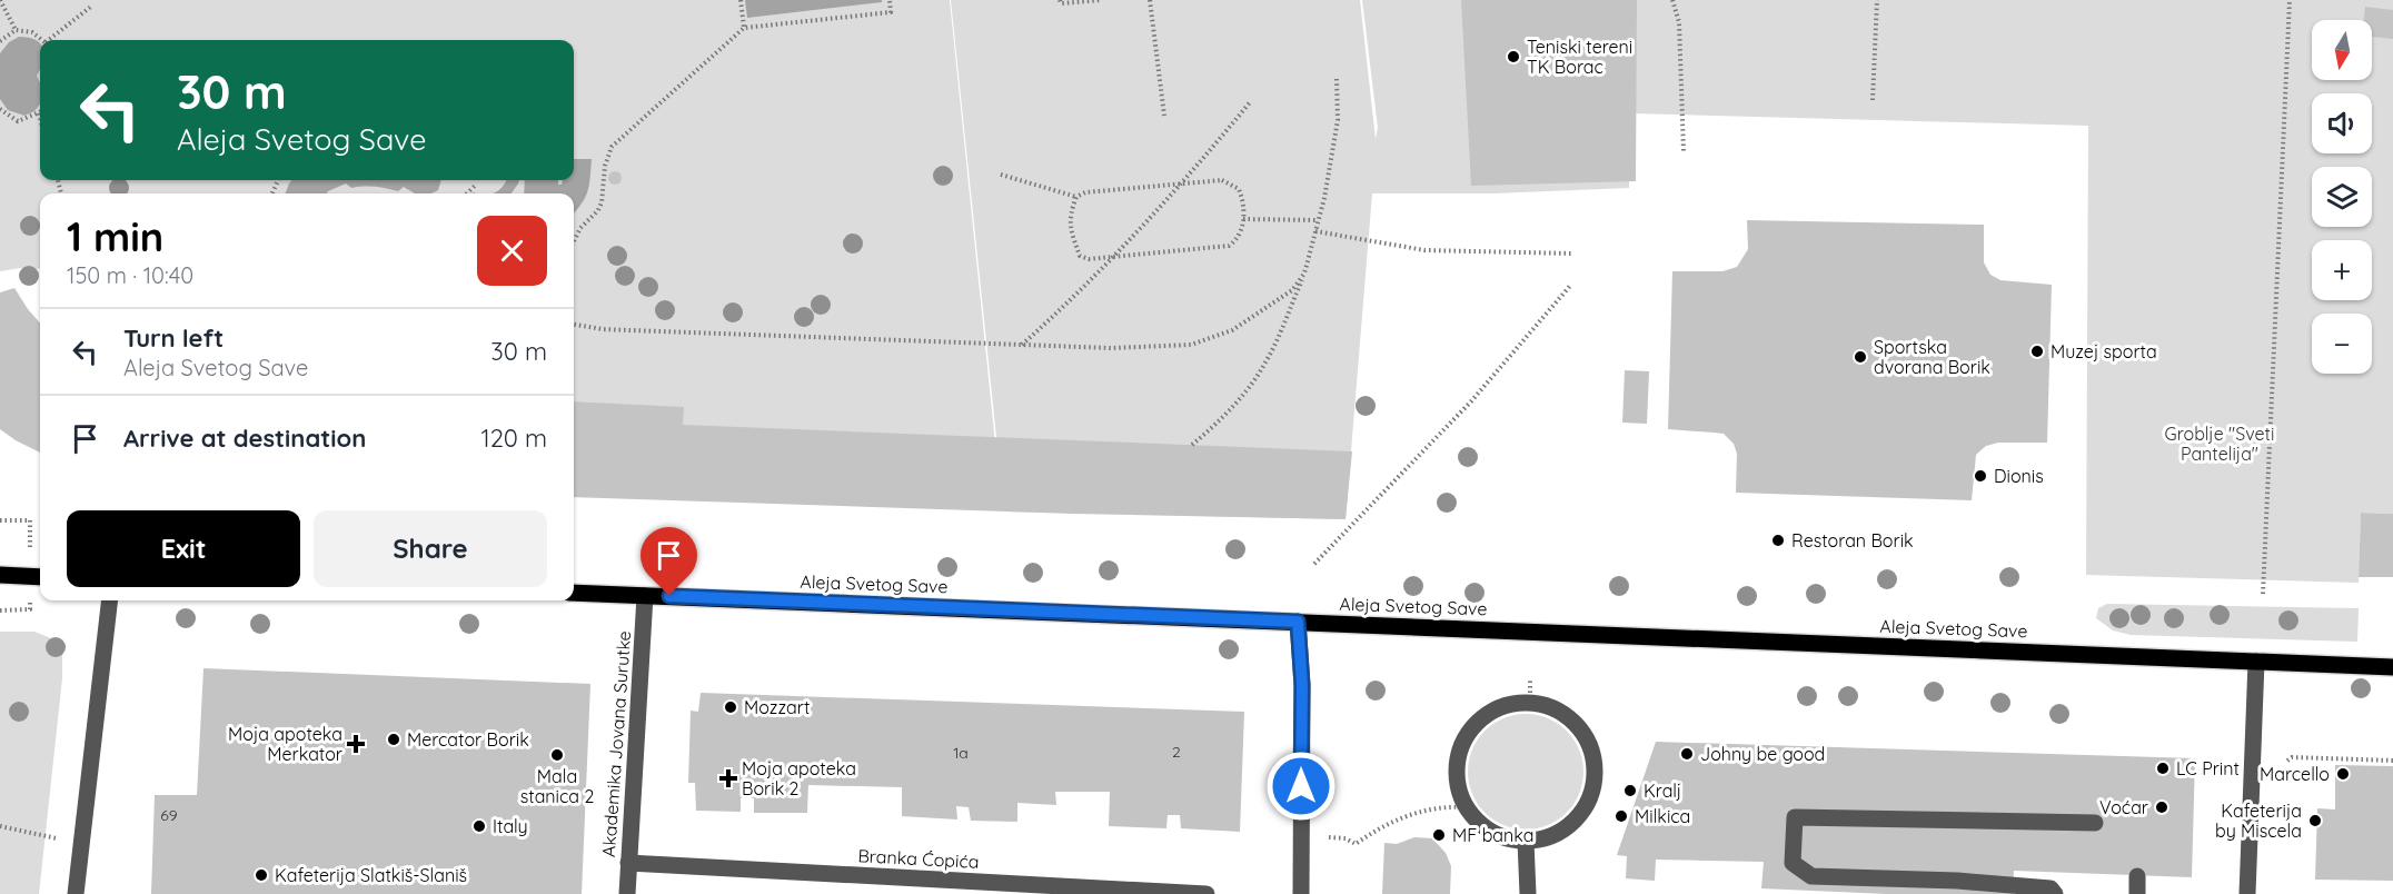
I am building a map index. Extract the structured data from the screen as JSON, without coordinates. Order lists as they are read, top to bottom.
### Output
{
  "streets": {
    "main road": ["Aleja Svetog Save"],
    "street": ["Akademika Jovana Surutke", "Branka Ćopića"]
  },
  "crossings": [
    ["Aleja Svetog Save", "Akademika Jovana Surutke"],
    ["Akademika Jovana Surutke", "Branka Ćopića"]
  ],
  "parks": ["Groblje \"Sveti Pantelija\""],
  "places": {
    "other": [
      "Teniski tereni TK Borac",
      "Muzej sporta",
      "Sportska dvorana Borik",
      "Dionis",
      "Restoran Borik",
      "Mozzart",
      "Mercator Borik",
      "Johny be good",
      "Mala stanica 2",
      "LC Print",
      "Marcello",
      "Kralj",
      "Voćar",
      "Milkica",
      "Kafeterija by Miscela",
      "Italy",
      "MF banka",
      "Kafeterija Slatkiš-Slaniš"
    ],
    "health": ["Moja apoteka Merkator", "Moja apoteka Borik 2"]
  },
  "house_numbers": ["2", "1a", "69"],
  "north": "bottom",
  "page": {
    "map_buttons": ["+", "−"],
    "turn": ["30 m", "Aleja Svetog Save"],
    "heading": ["1 min", "150 m · 10:40"],
    "list": [
      {
        "name": "Turn left",
        "note": "Aleja Svetog Save",
        "value": "30 m"
      },
      {
        "name": "Arrive at destination",
        "value": "120 m"
      }
    ],
    "buttons": ["Exit", "Share"]
  }
}
